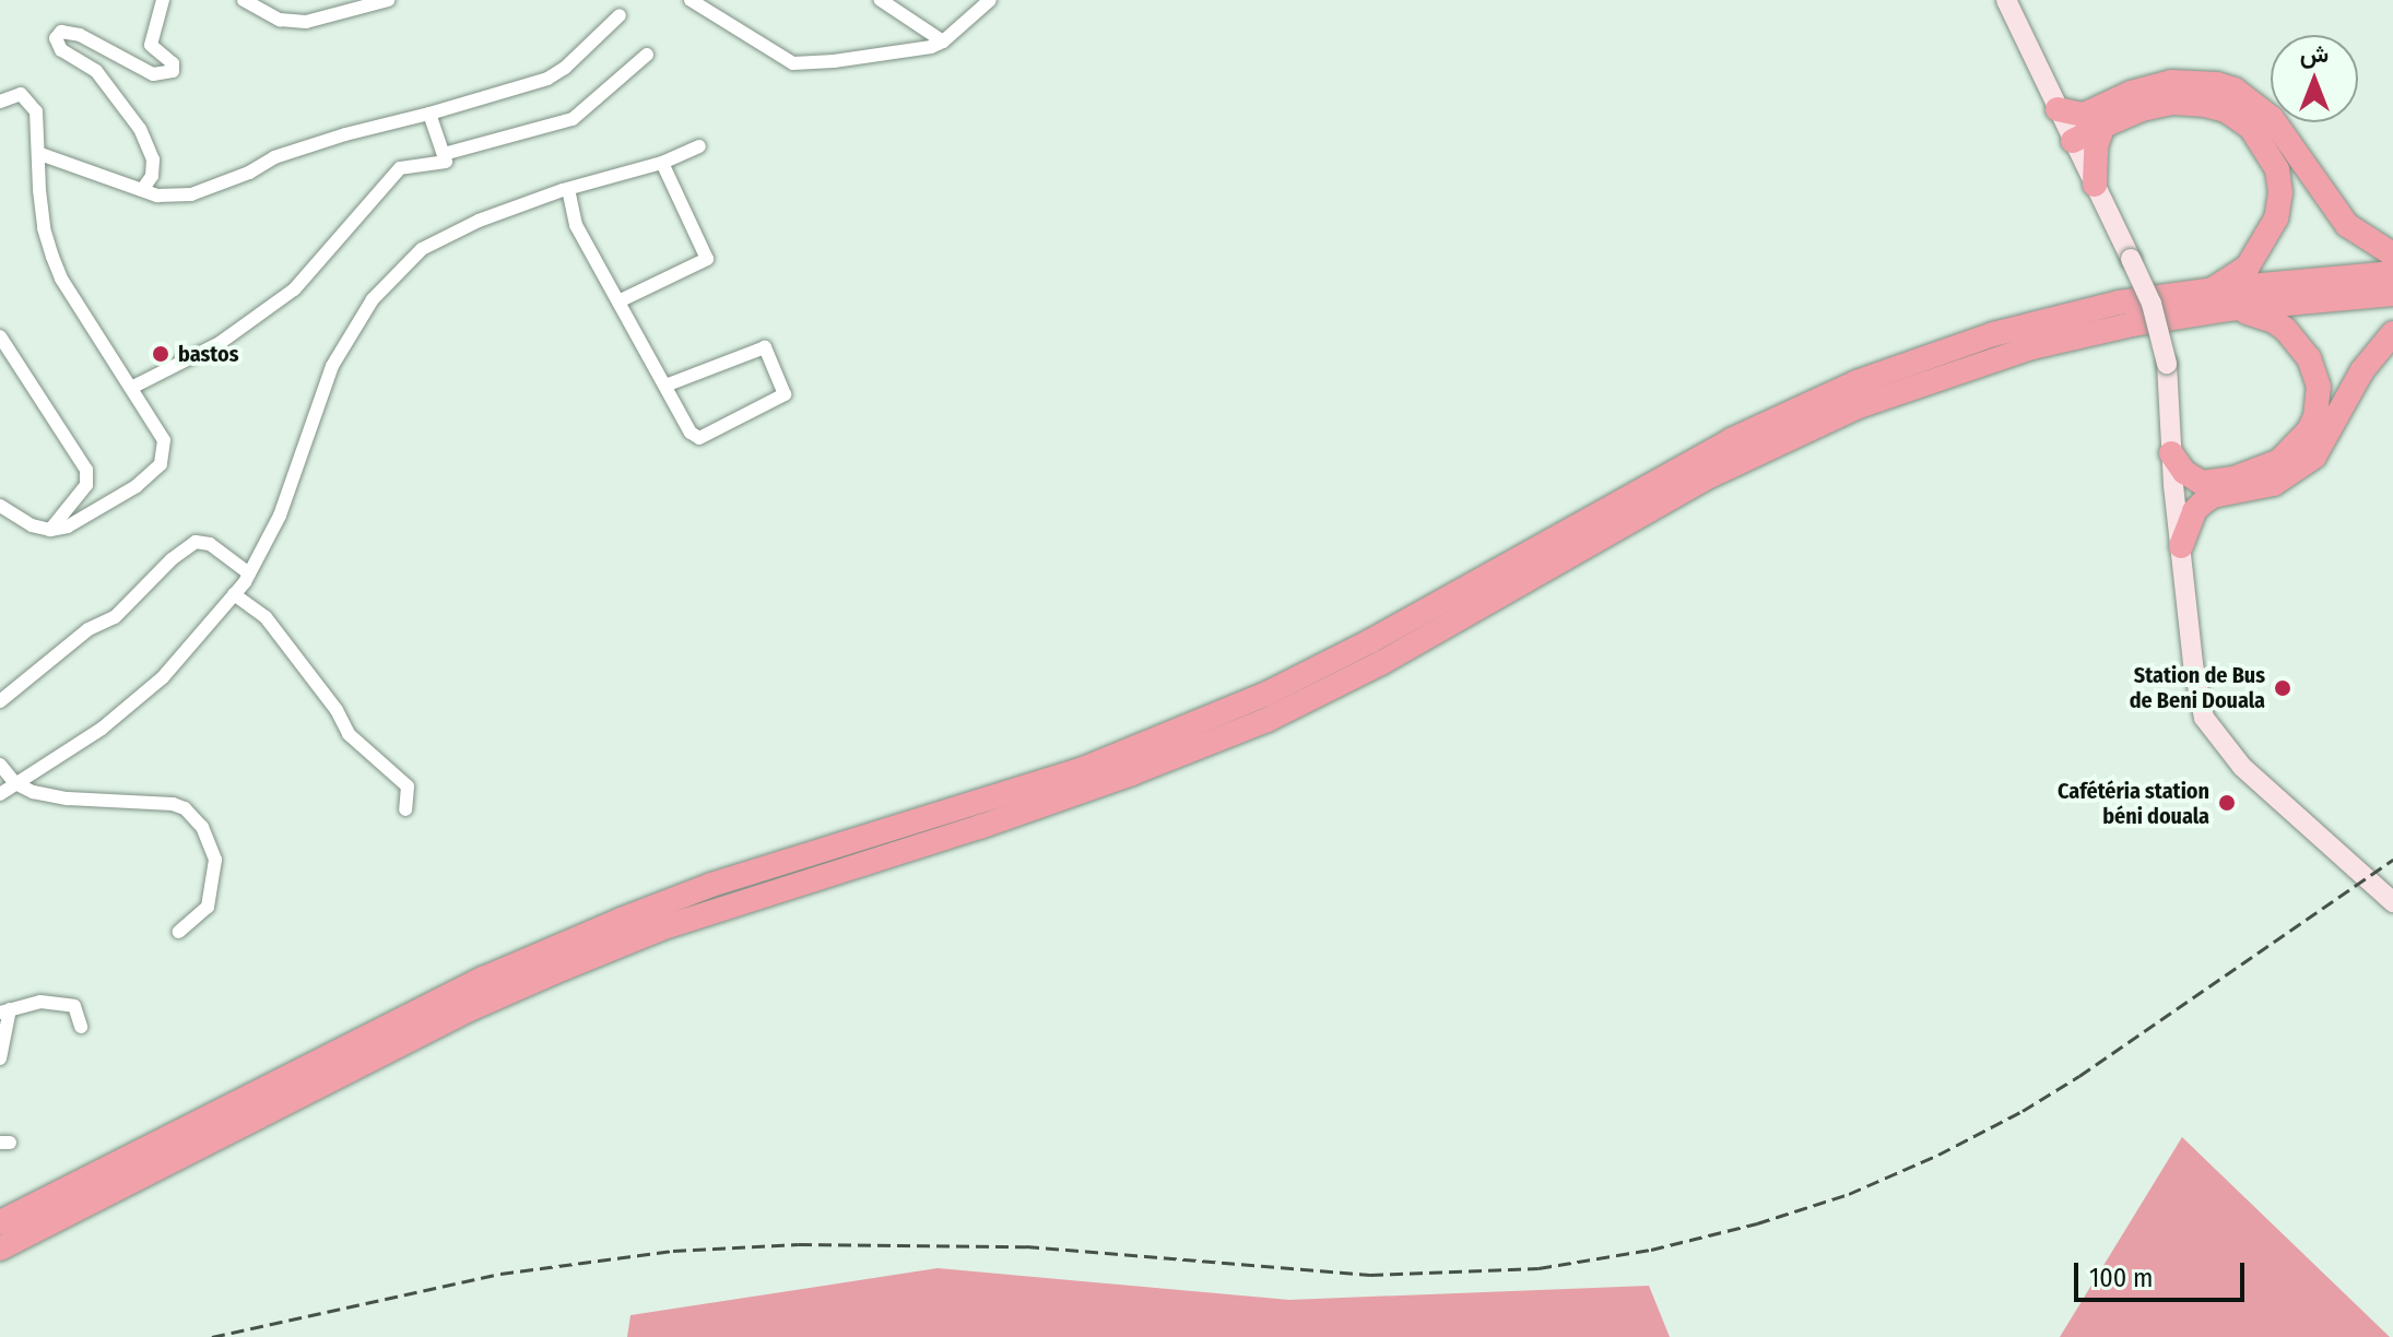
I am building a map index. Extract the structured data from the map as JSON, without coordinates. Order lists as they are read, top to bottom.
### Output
{
  "places": ["bastos", "Station de Bus de Beni Douala", "Cafétéria station béni douala"],
  "scale_bar": "100 m",
  "north": "top"
}
